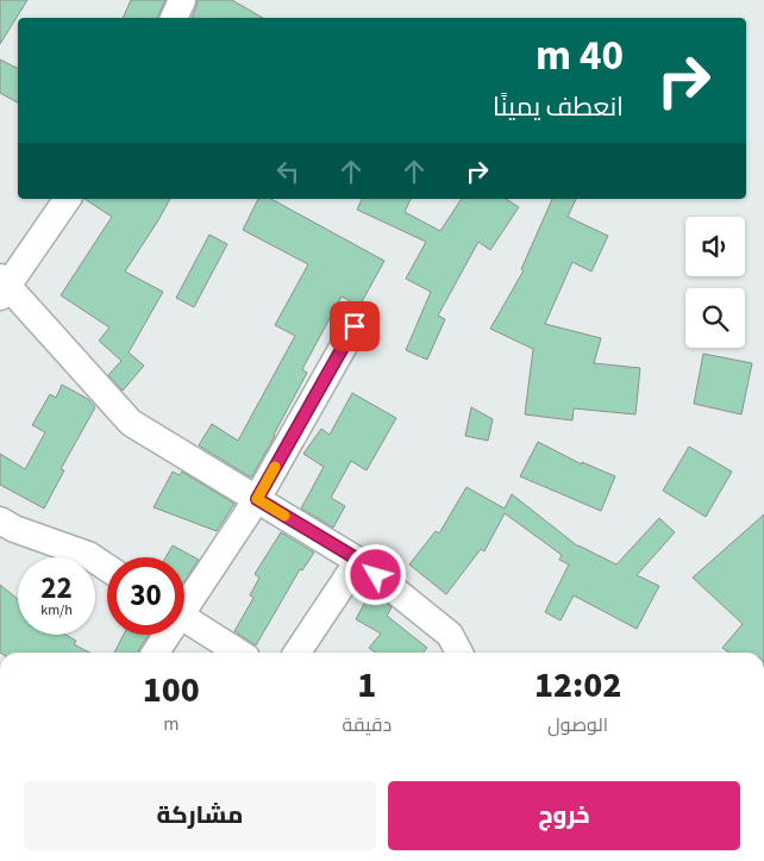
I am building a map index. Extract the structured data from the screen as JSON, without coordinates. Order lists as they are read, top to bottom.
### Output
{
  "page": {
    "turn": ["40 m", "انعطف يمينًا"],
    "speed": "22 km/h",
    "limit": "30",
    "eta": [
      "12:02",
      "الوصول",
      "1",
      "دقيقة",
      "100",
      "m"
    ],
    "buttons": ["خروج", "مشاركة"]
  }
}
